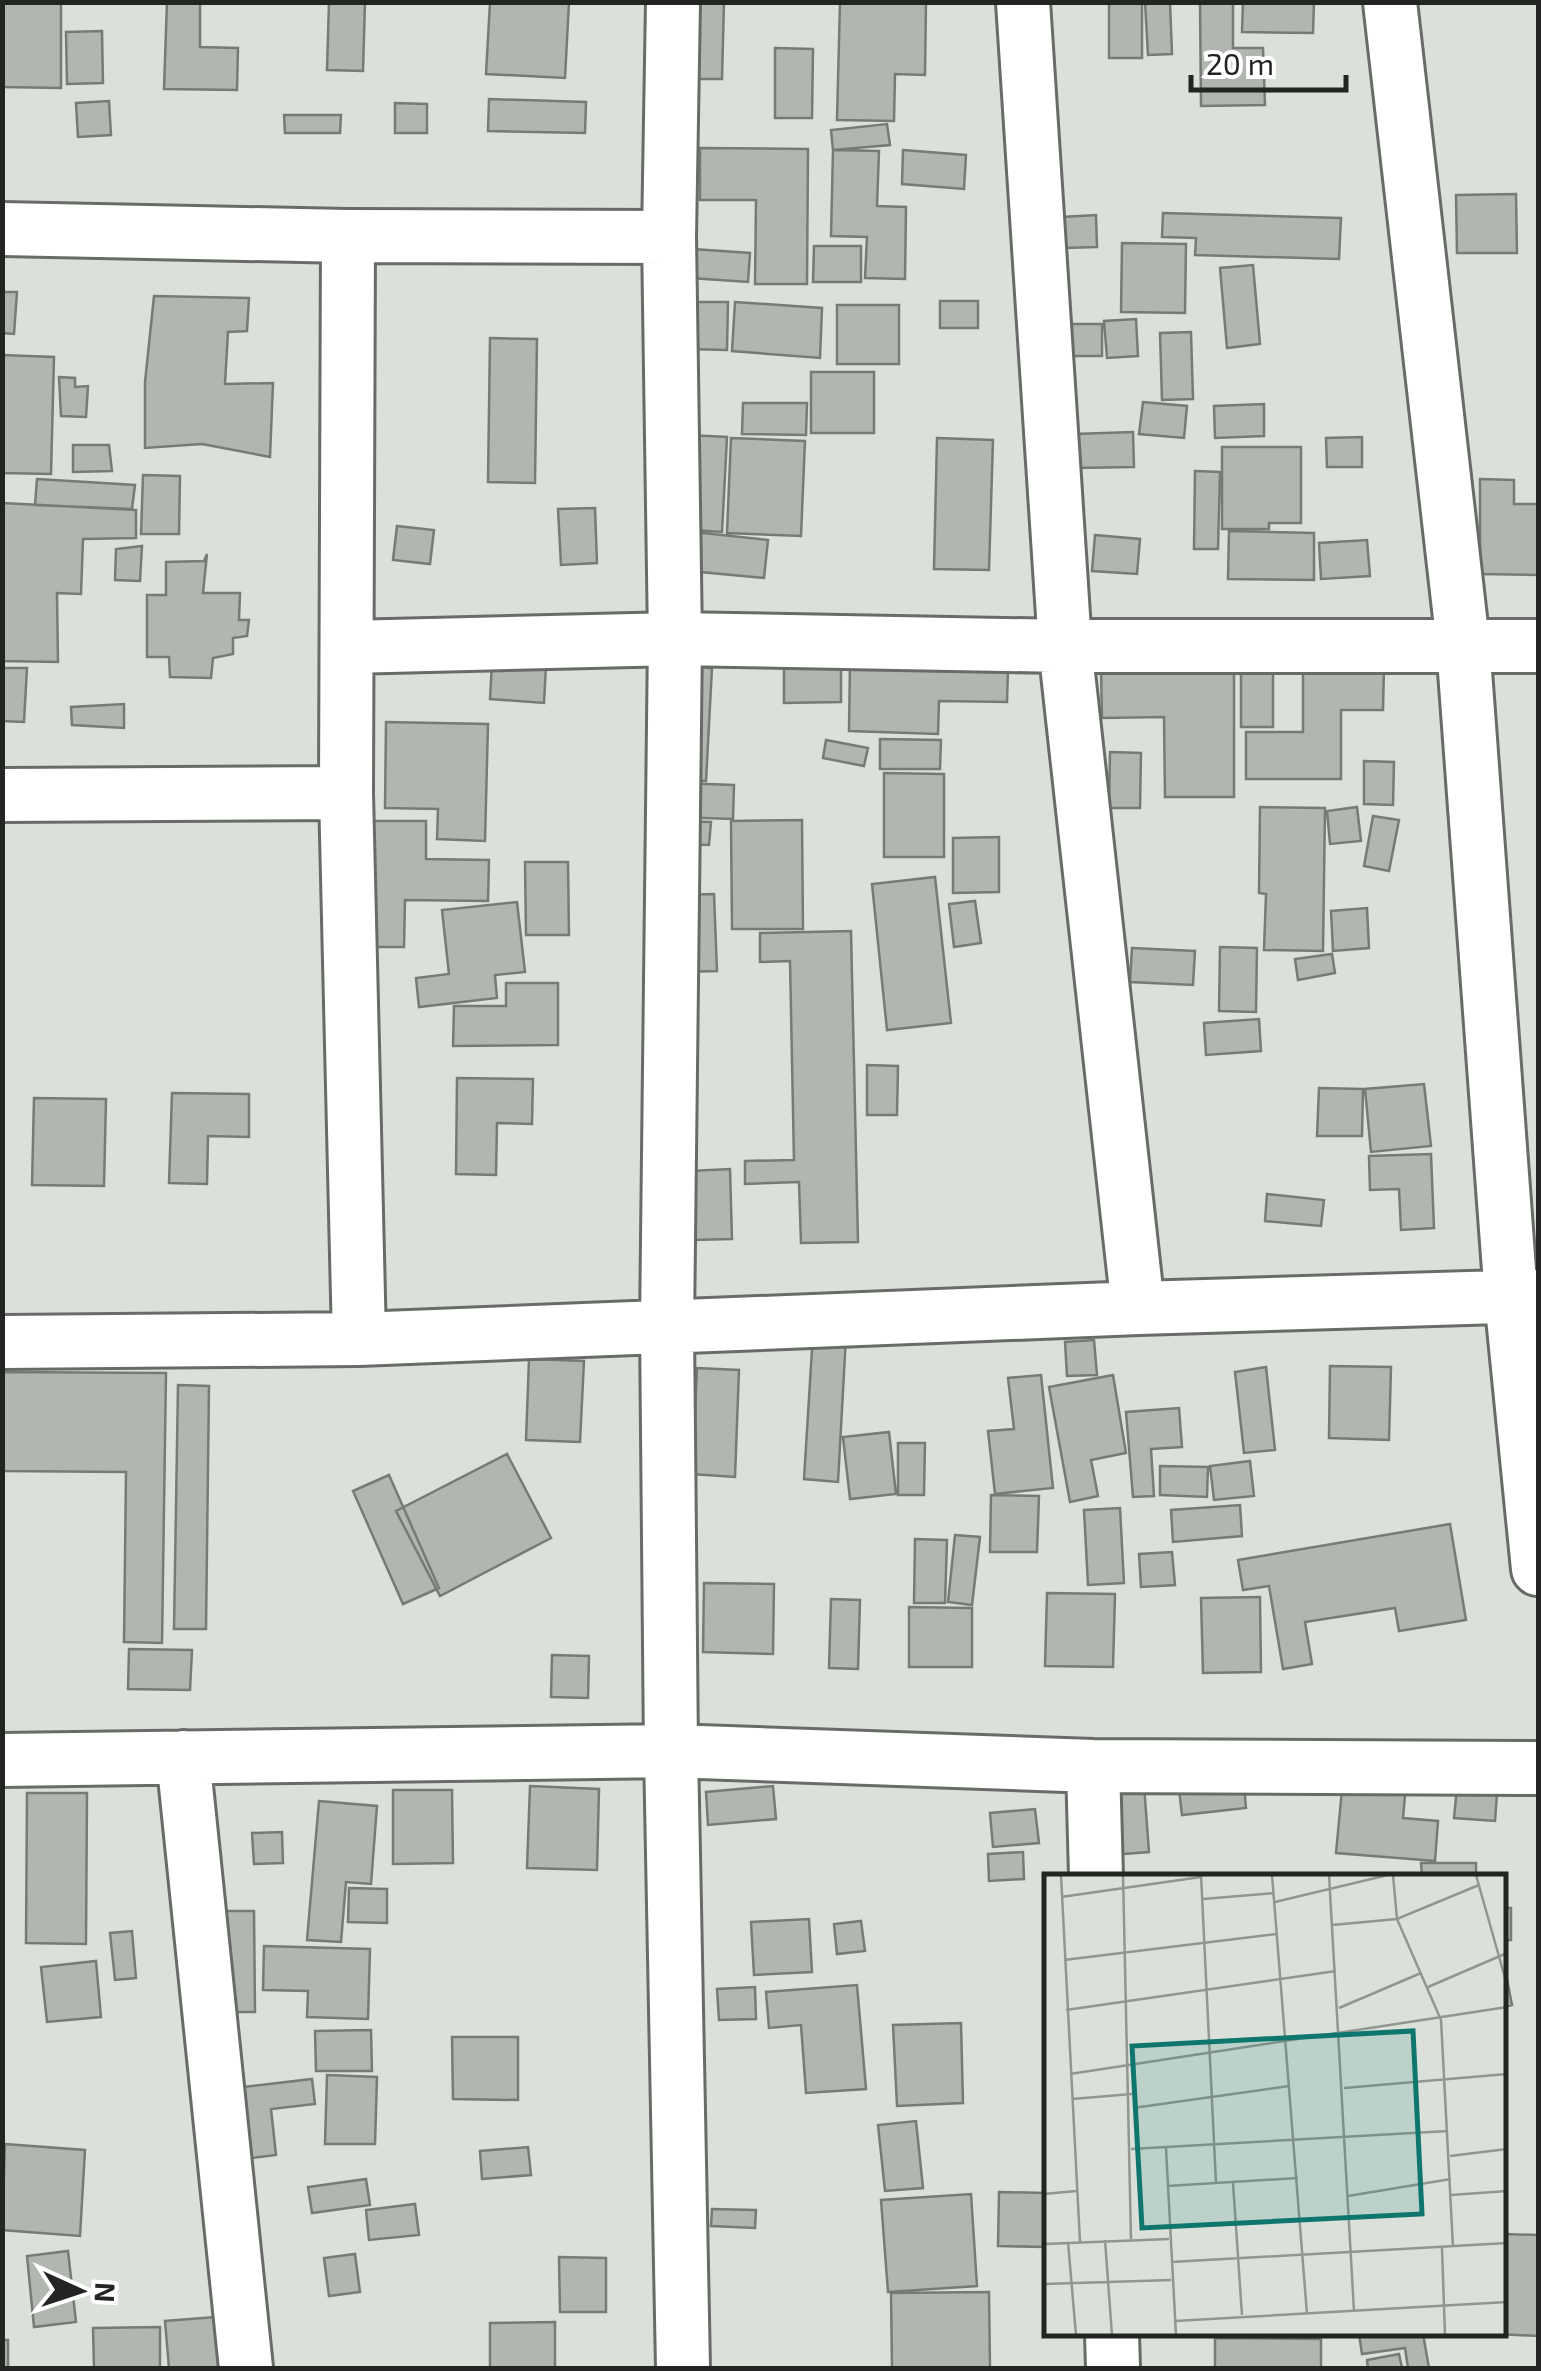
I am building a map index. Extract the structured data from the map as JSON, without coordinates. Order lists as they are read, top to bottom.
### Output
{
  "scale_bar": "20 m",
  "north": "right"
}
